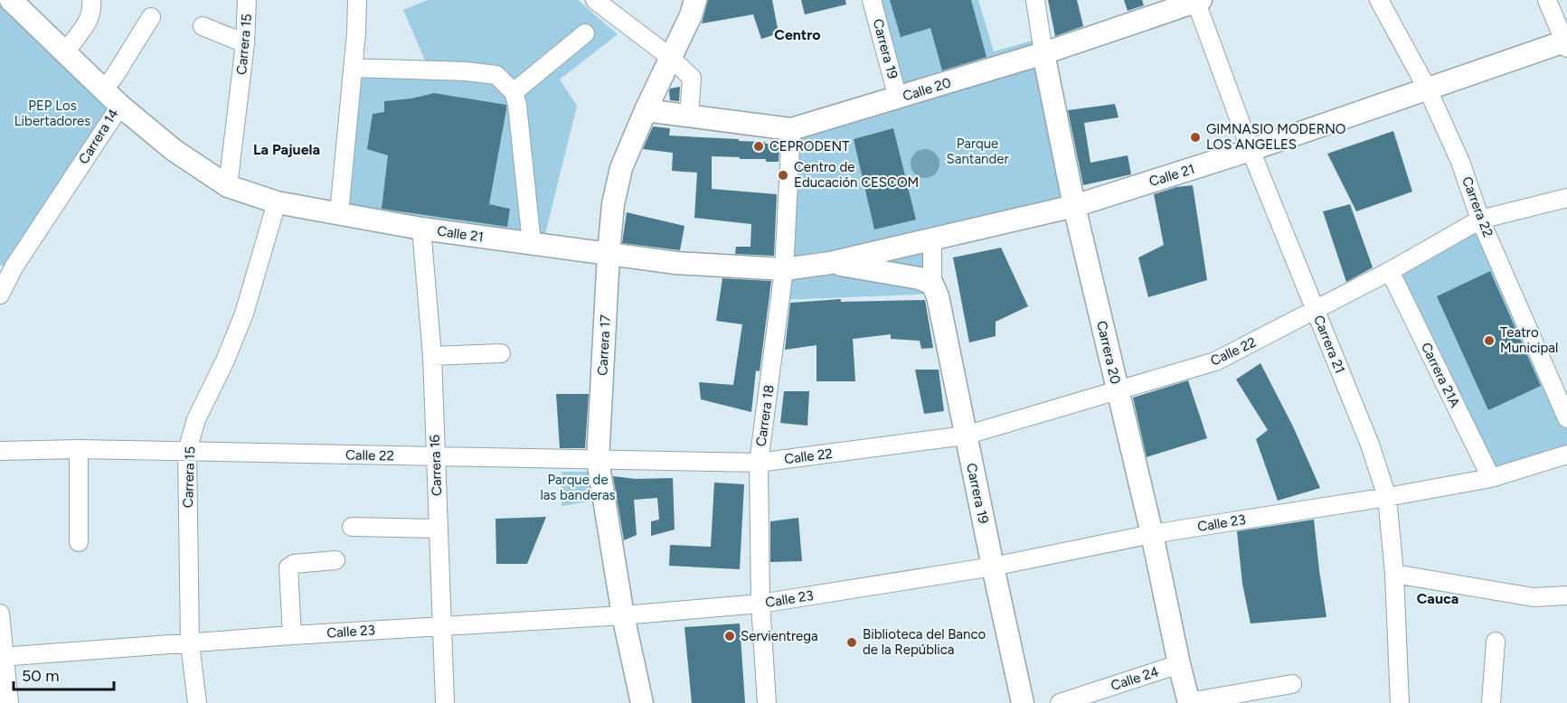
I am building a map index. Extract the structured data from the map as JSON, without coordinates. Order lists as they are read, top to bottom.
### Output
{
  "streets": {
    "main road": [
      "Carrera 19",
      "Calle 20",
      "Carrera 14",
      "Calle 21",
      "Carrera 17",
      "Carrera 20"
    ],
    "street": [
      "Carrera 15",
      "Carrera 22",
      "Carrera 21",
      "Calle 22",
      "Carrera 21A",
      "Carrera 18",
      "Carrera 16",
      "Calle 23",
      "Calle 24"
    ]
  },
  "crossings": [
    ["Carrera 15", "Calle 21"],
    ["Carrera 15", "Calle 22"],
    ["Carrera 15", "Calle 23"],
    ["Carrera 19", "Calle 20"],
    ["Carrera 19", "Calle 21"],
    ["Carrera 19", "Calle 22"],
    ["Carrera 19", "Calle 23"],
    ["Calle 20", "Carrera 21"],
    ["Calle 20", "Carrera 17"],
    ["Calle 20", "Carrera 20"],
    ["Calle 20", "Carrera 18"],
    ["Carrera 14", "Calle 21"],
    ["Calle 21", "Carrera 22"],
    ["Calle 21", "Carrera 21"],
    ["Calle 21", "Carrera 17"],
    ["Calle 21", "Carrera 20"],
    ["Calle 21", "Carrera 18"],
    ["Calle 21", "Carrera 16"],
    ["Carrera 22", "Calle 22"],
    ["Carrera 21", "Calle 22"],
    ["Carrera 21", "Calle 23"],
    ["Carrera 17", "Calle 22"],
    ["Carrera 17", "Calle 23"],
    ["Calle 22", "Carrera 20"],
    ["Calle 22", "Carrera 21A"],
    ["Calle 22", "Carrera 18"],
    ["Calle 22", "Carrera 16"],
    ["Carrera 20", "Calle 23"],
    ["Carrera 20", "Calle 24"],
    ["Carrera 21A", "Calle 23"],
    ["Carrera 18", "Calle 23"],
    ["Carrera 16", "Calle 23"]
  ],
  "districts": ["Centro", "La Pajuela", "Cauca"],
  "parks": ["PEP Los Libertadores", "Parque Santander", "Parque de las banderas"],
  "places": [
    "GIMNASIO MODERNO LOS ANGELES",
    "CEPRODENT",
    "Centro de Educación CESCOM",
    "Teatro Municipal",
    "Servientrega",
    "Biblioteca del Banco de la República"
  ],
  "scale_bar": "50 m"
}
